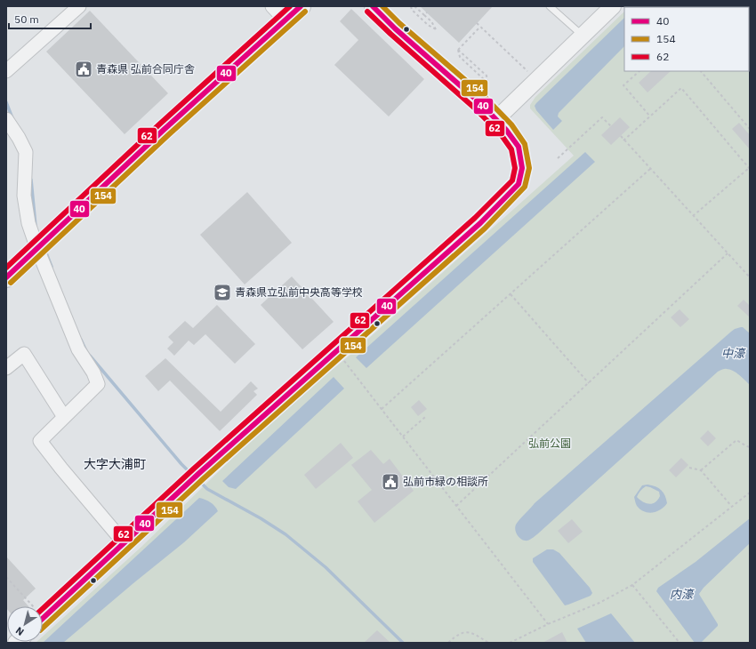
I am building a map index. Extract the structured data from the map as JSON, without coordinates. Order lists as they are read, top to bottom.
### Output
{
  "districts": ["大字大浦町"],
  "water": ["中濠", "内濠"],
  "parks": ["弘前公園"],
  "places": {
    "public building": ["青森県 弘前合同庁舎", "弘前市緑の相談所"],
    "school or university": ["青森県立弘前中央高等学校"]
  },
  "lines": ["transit line 40", "transit line 154", "transit line 62"],
  "legend": ["40", "154", "62"],
  "scale_bar": "50 m",
  "north": "bottom left"
}
